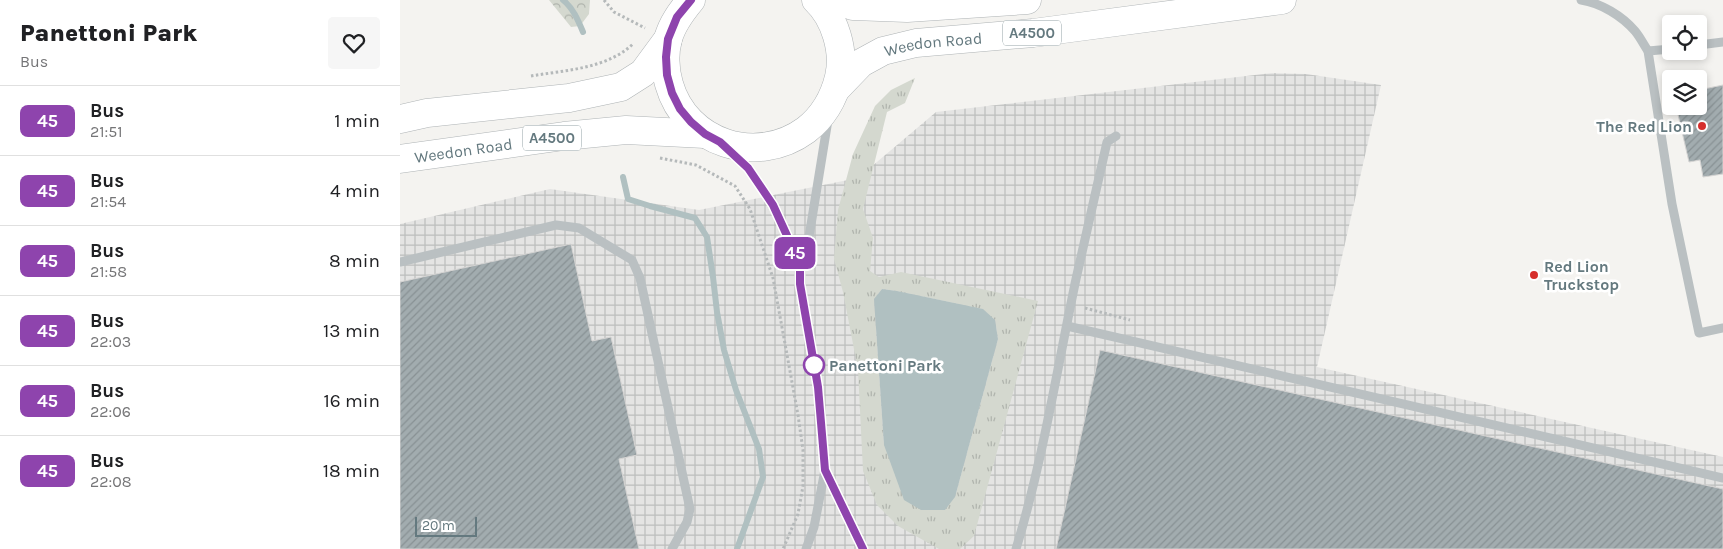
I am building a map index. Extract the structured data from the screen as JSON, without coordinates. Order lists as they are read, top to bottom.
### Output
{
  "streets": {
    "highway": ["A4500", "Weedon Road"]
  },
  "places": ["The Red Lion", "Red Lion Truckstop", "Panettoni Park"],
  "lines": ["bus line 45"],
  "scale_bar": "20 m",
  "page": {
    "heading": ["Panettoni Park", "Bus"],
    "on_map": "45",
    "list": [
      {
        "mark": "45",
        "name": "Bus",
        "note": "21:51",
        "value": "1 min"
      },
      {
        "mark": "45",
        "name": "Bus",
        "note": "21:54",
        "value": "4 min"
      },
      {
        "mark": "45",
        "name": "Bus",
        "note": "21:58",
        "value": "8 min"
      },
      {
        "mark": "45",
        "name": "Bus",
        "note": "22:03",
        "value": "13 min"
      },
      {
        "mark": "45",
        "name": "Bus",
        "note": "22:06",
        "value": "16 min"
      },
      {
        "mark": "45",
        "name": "Bus",
        "note": "22:08",
        "value": "18 min"
      }
    ],
    "scale": "20 m"
  }
}
